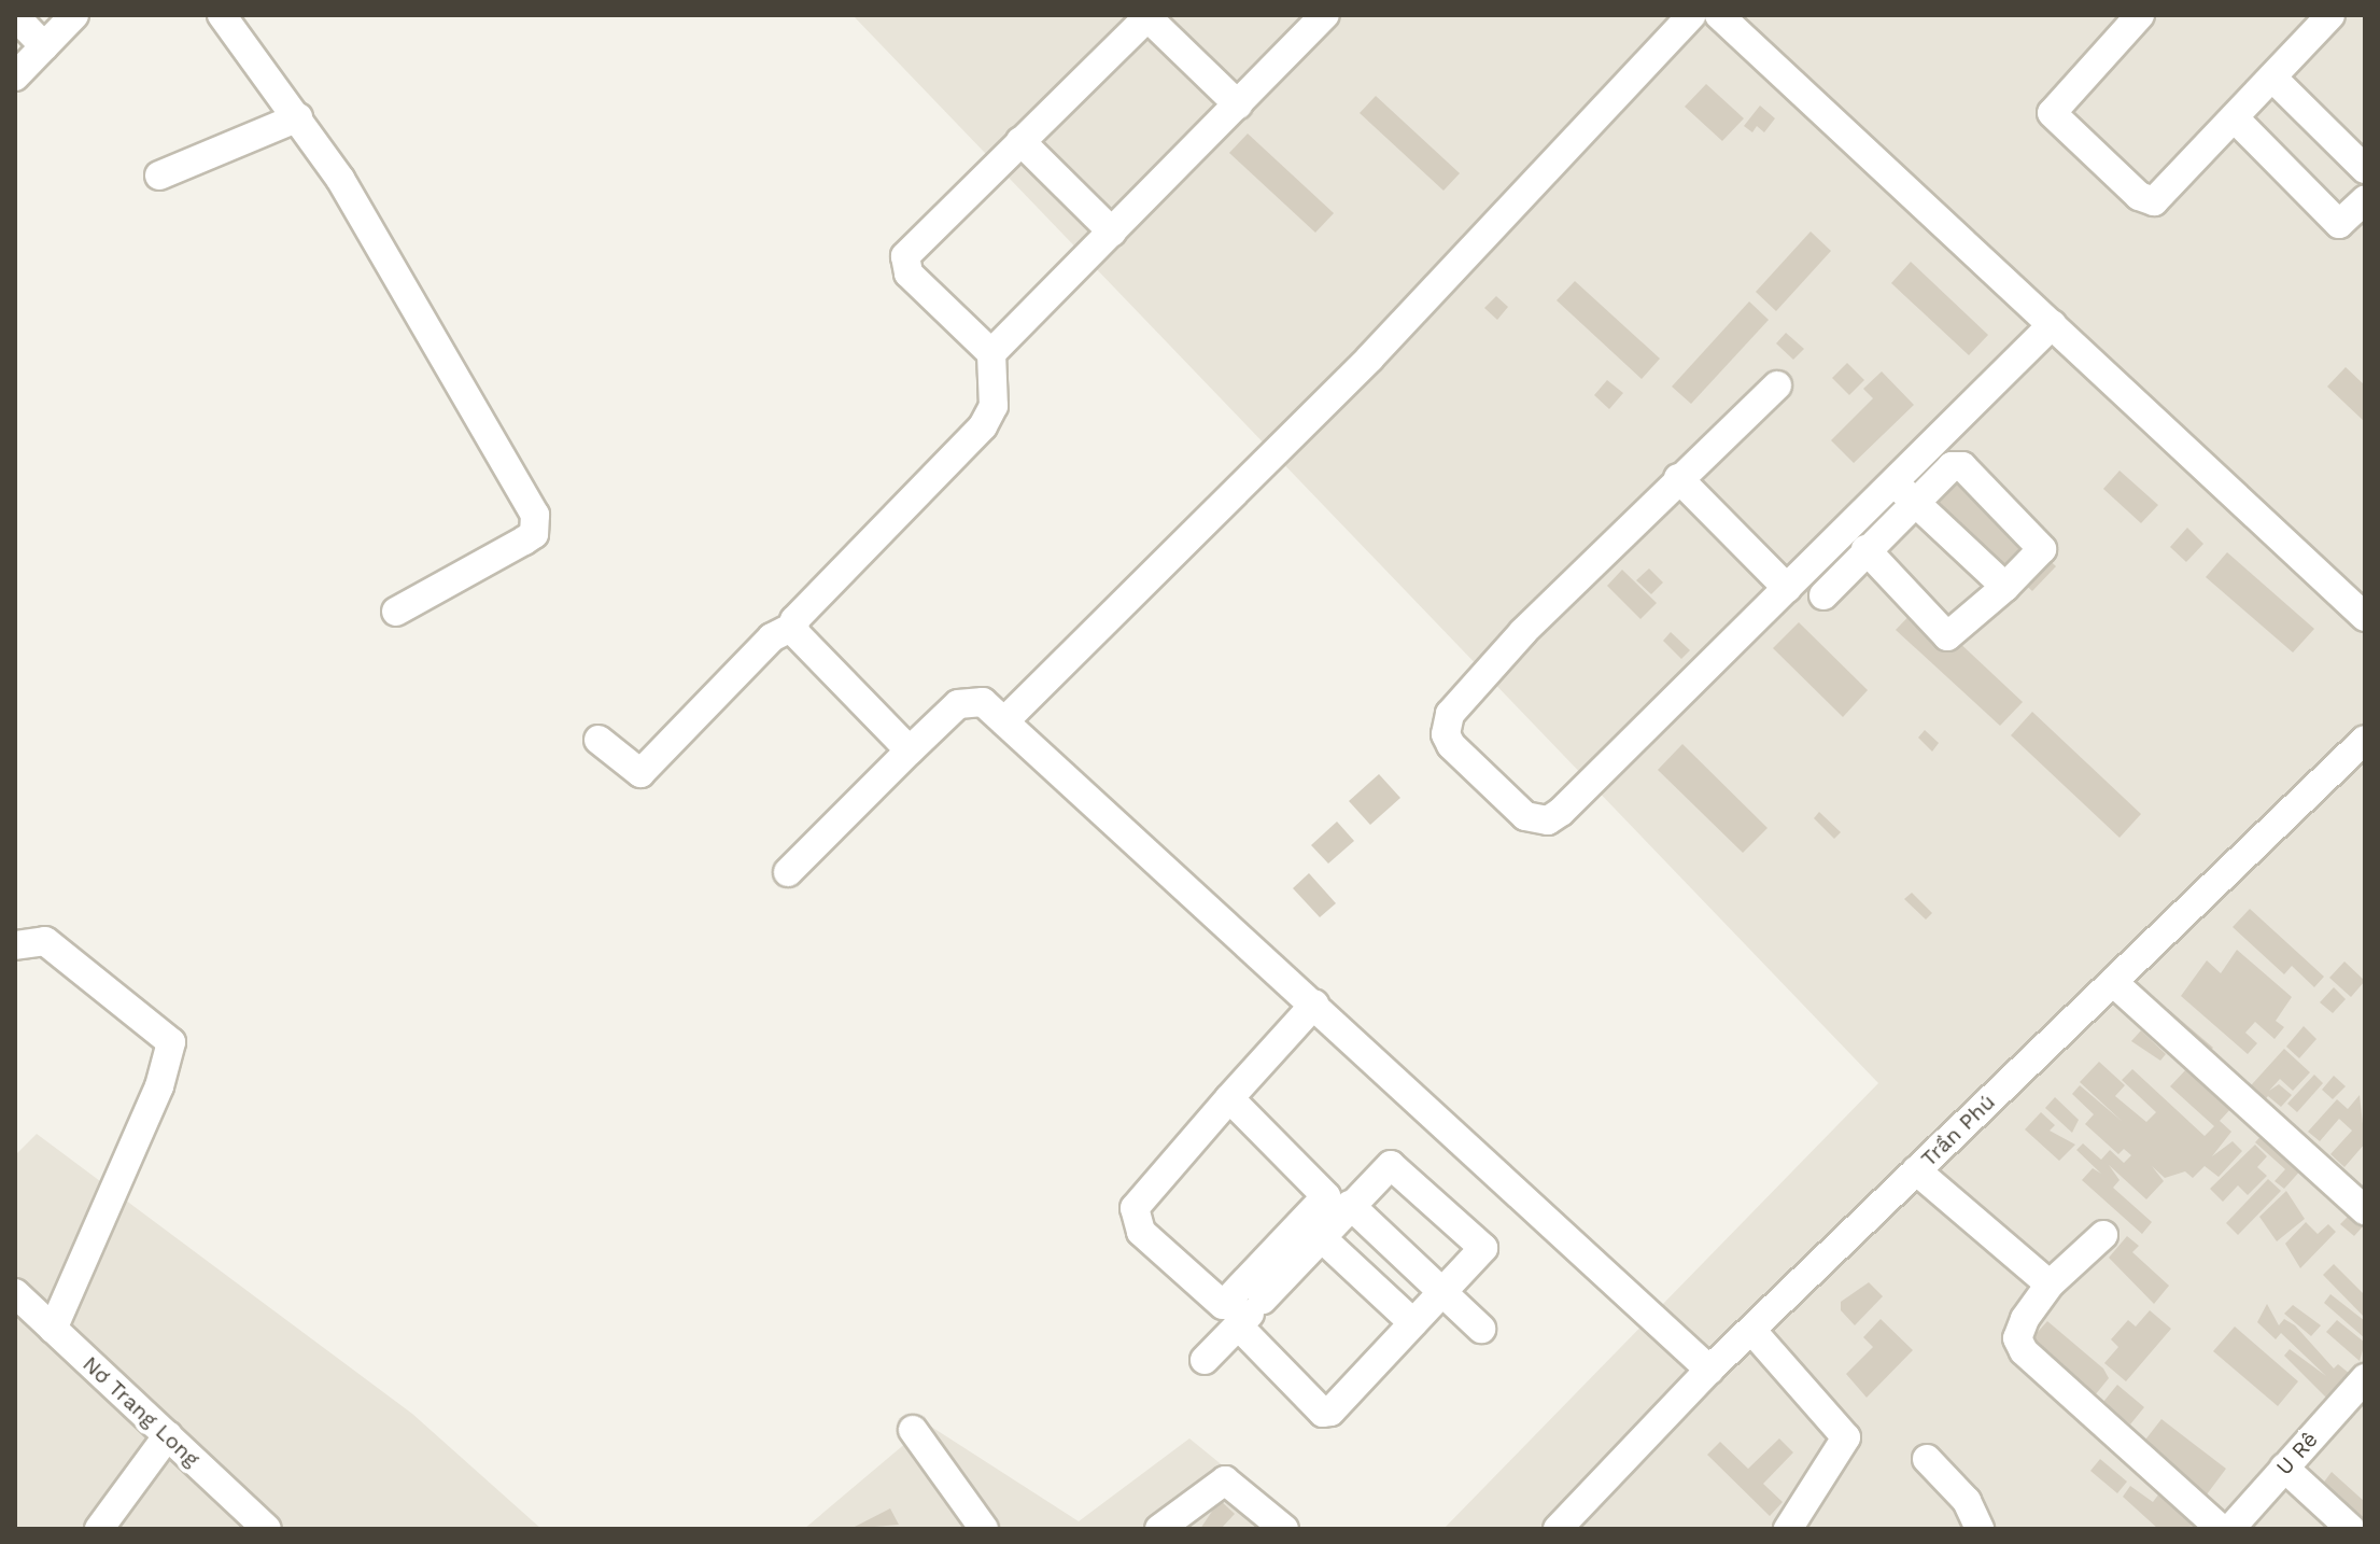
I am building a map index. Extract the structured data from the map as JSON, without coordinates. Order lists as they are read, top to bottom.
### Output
{
  "streets": {
    "street": ["Trần Phú", "Nơ Trang Long", "U Rê"]
  }
}
